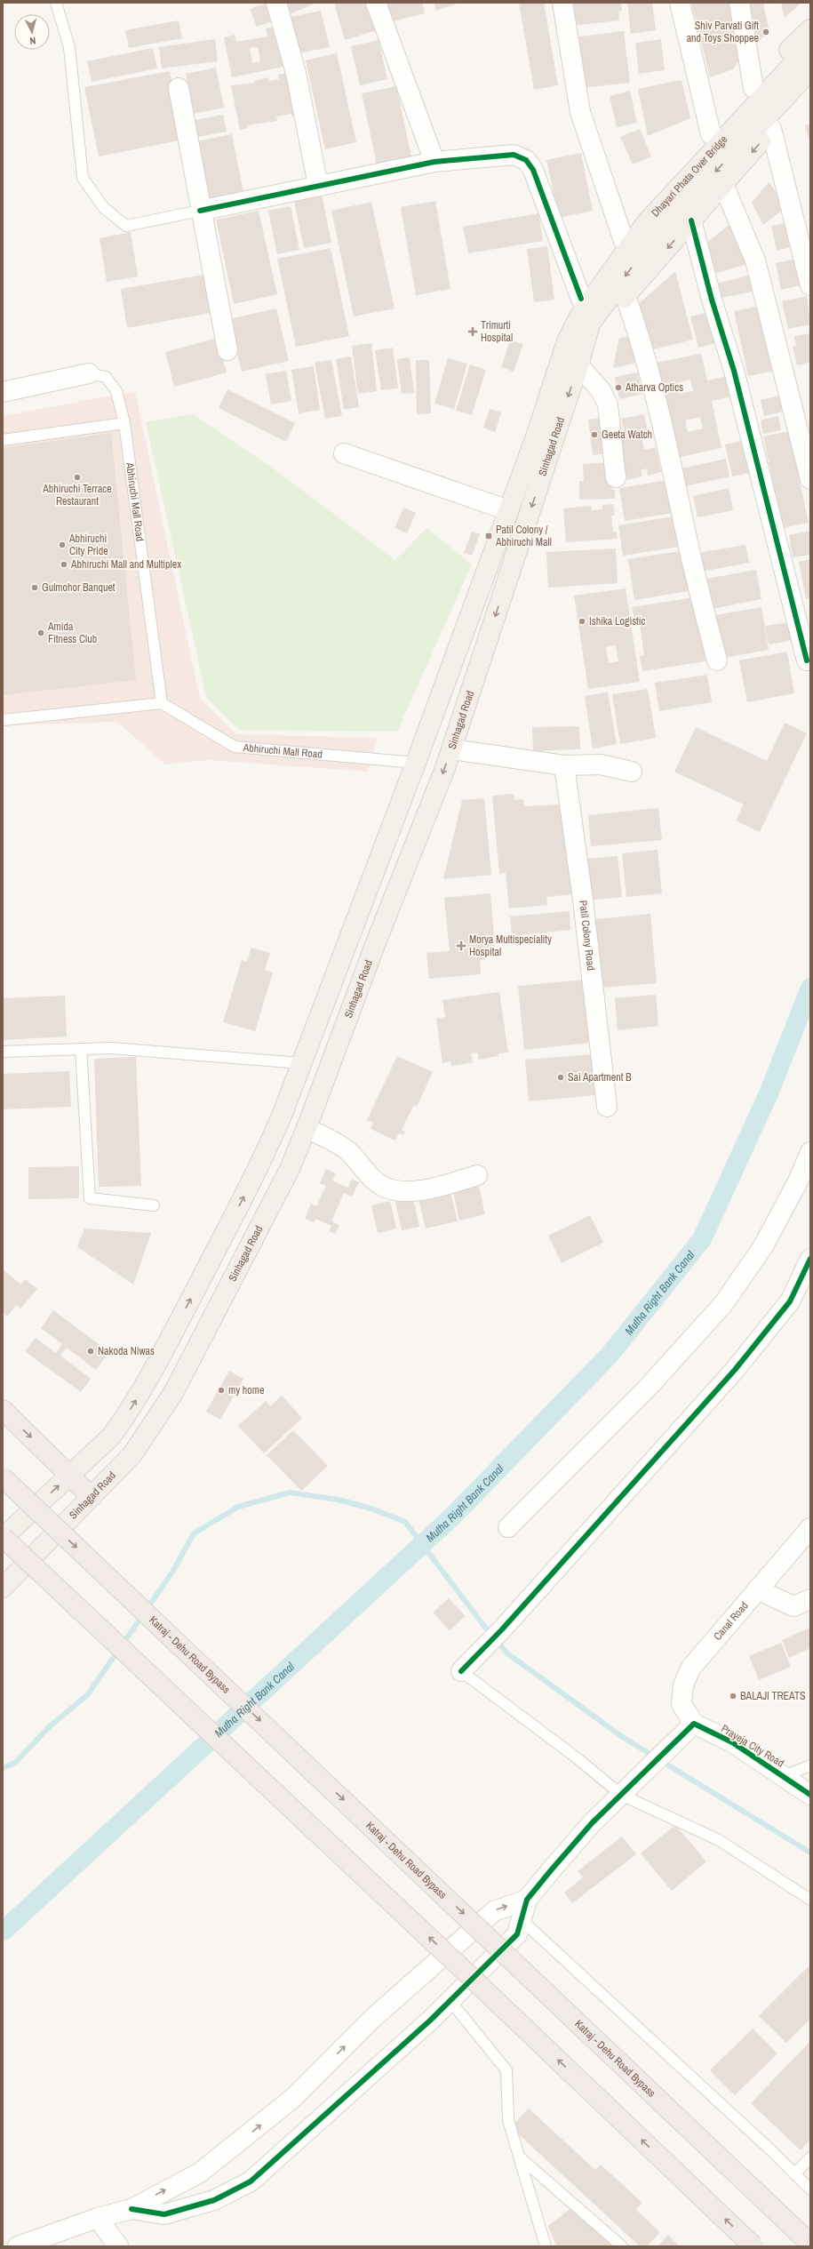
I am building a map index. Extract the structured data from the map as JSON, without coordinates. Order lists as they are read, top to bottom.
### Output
{
  "streets": {
    "highway": ["Katraj - Dehu Road Bypass"],
    "main road": ["Dhayari Phata Over Bridge", "Sinhagad Road"],
    "street": ["Patil Colony Road", "Canal Road", "Prayeja City Road"],
    "lane": ["Abhiruchi Mall Road"]
  },
  "crossings": [
    ["Dhayari Phata Over Bridge", "Sinhagad Road"],
    ["Sinhagad Road", "Abhiruchi Mall Road"],
    ["Canal Road", "Prayeja City Road"]
  ],
  "water": ["Mutha Right Bank Canal"],
  "places": {
    "other": [
      "Shiv Parvati Gift and Toys Shoppee",
      "Atharva Optics",
      "Geeta Watch",
      "Abhiruchi Terrace Restaurant",
      "Abhiruchi City Pride",
      "Abhiruchi Mall and Multiplex",
      "Gulmohor Banquet",
      "Ishika Logistic",
      "Amida Fitness Club",
      "Sai Apartment B",
      "Nakoda Niwas",
      "my home",
      "BALAJI TREATS"
    ],
    "health": ["Trimurti Hospital", "Morya Multispeciality Hospital"],
    "transit": ["Patil Colony / Abhiruchi Mall"]
  },
  "north": "bottom"
}
